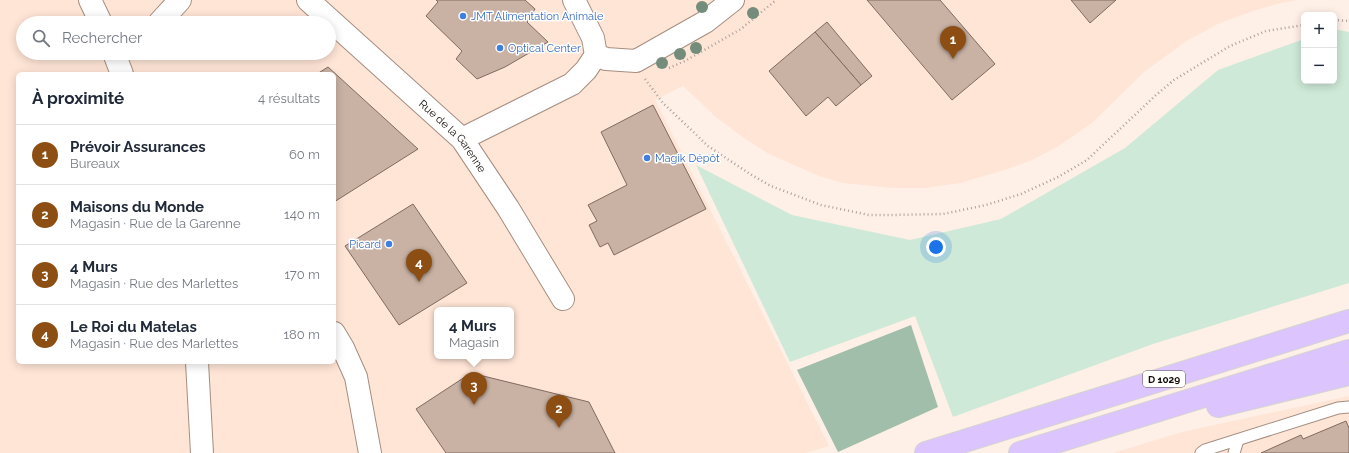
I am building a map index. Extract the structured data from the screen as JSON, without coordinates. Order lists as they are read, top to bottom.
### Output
{
  "streets": {
    "main road": ["D 1029"],
    "street": ["Rue de la Garenne"]
  },
  "places": [
    "JMT Alimentation Animale",
    "Optical Center",
    "Magik Dépôt",
    "Picard"
  ],
  "page": {
    "map_buttons": ["+", "−"],
    "search": "Rechercher",
    "pins": [
      "1",
      "4",
      "3",
      "2"
    ],
    "heading": ["À proximité", "4 résultats"],
    "list": [
      {
        "mark": "1",
        "name": "Prévoir Assurances",
        "note": "Bureaux",
        "value": "60 m"
      },
      {
        "mark": "2",
        "name": "Maisons du Monde",
        "note": "Magasin · Rue de la Garenne",
        "value": "140 m"
      },
      {
        "mark": "3",
        "name": "4 Murs",
        "note": "Magasin · Rue des Marlettes",
        "value": "170 m"
      },
      {
        "mark": "4",
        "name": "Le Roi du Matelas",
        "note": "Magasin · Rue des Marlettes",
        "value": "180 m"
      }
    ],
    "popup": ["4 Murs", "Magasin"]
  }
}
